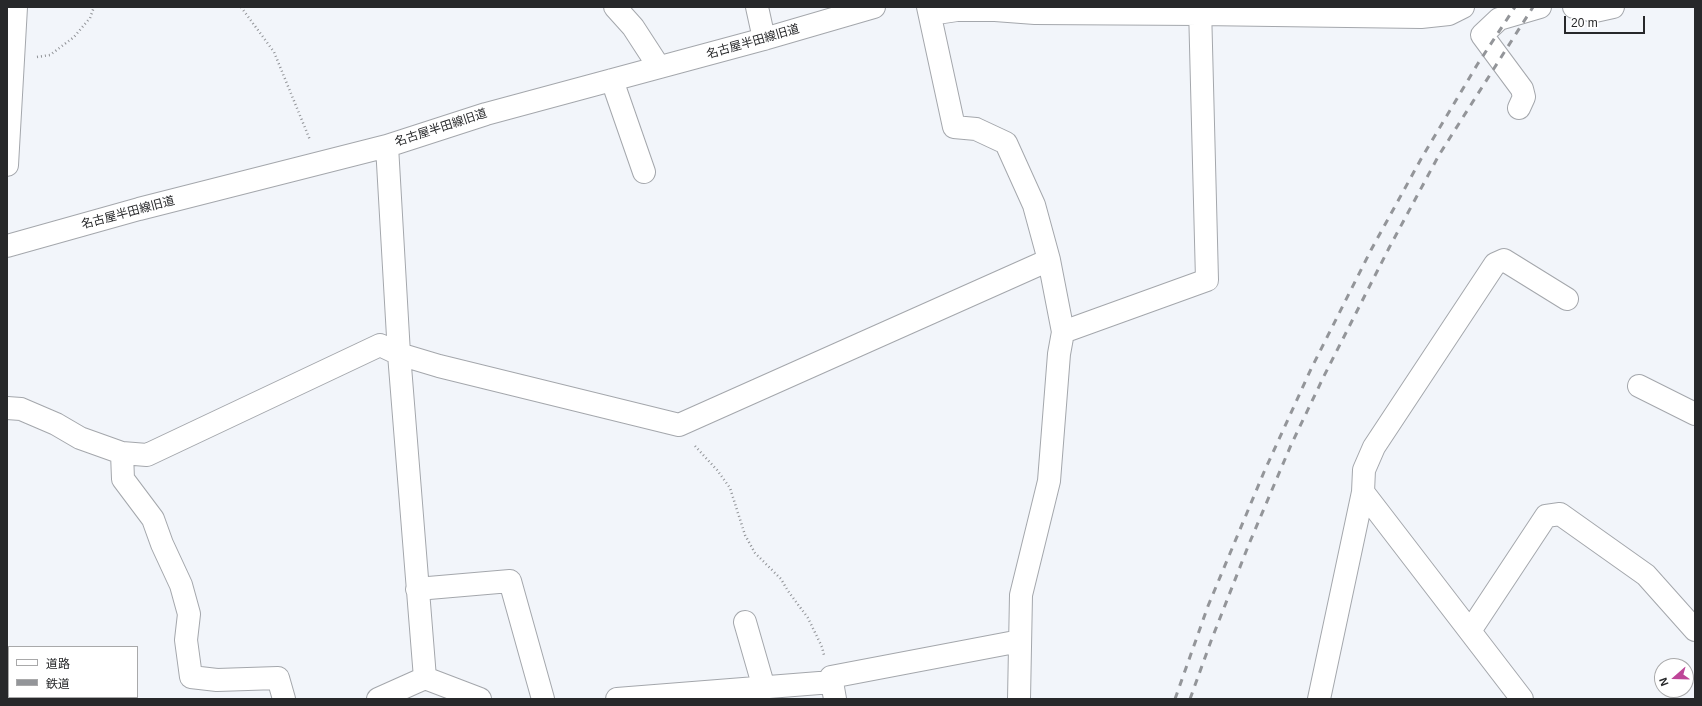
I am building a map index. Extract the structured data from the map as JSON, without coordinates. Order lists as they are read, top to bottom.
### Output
{
  "streets": {
    "street": ["名古屋半田線旧道"]
  },
  "legend": ["道路", "鉄道"],
  "scale_bar": "20 m",
  "north": "left"
}
